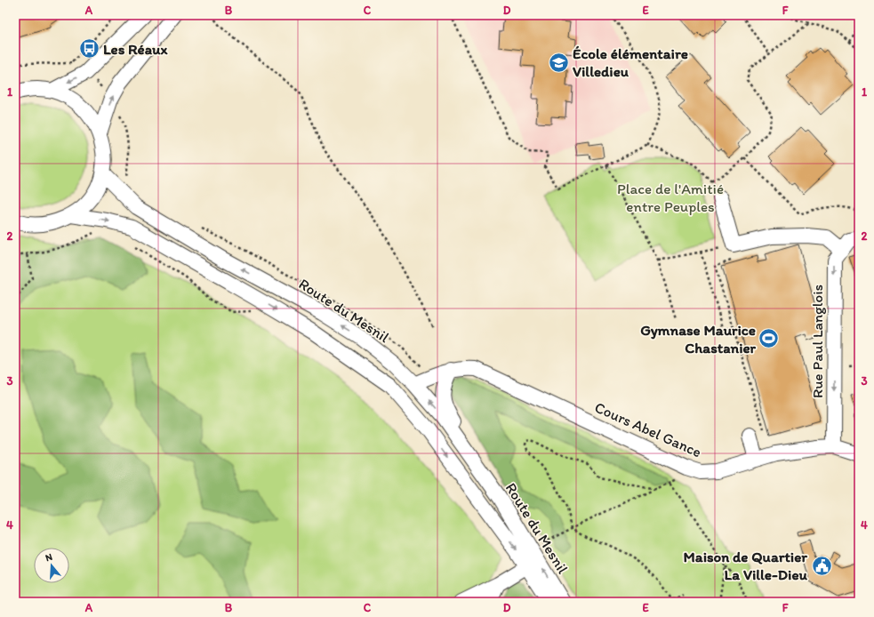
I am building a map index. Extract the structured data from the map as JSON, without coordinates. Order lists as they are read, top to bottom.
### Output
{
  "streets": {
    "street": ["Route du Mesnil", "Rue Paul Langlois", "Cours Abel Gance"]
  },
  "crossings": [
    ["Route du Mesnil", "Cours Abel Gance"],
    ["Rue Paul Langlois", "Cours Abel Gance"]
  ],
  "one_way": ["Rue Paul Langlois"],
  "parks": ["Place de l'Amitié entre Peuples"],
  "places": {
    "bus stop": ["Les Réaux"],
    "school or university": ["École élémentaire Villedieu"],
    "sports": ["Gymnase Maurice Chastanier"],
    "public building": ["Maison de Quartier La Ville-Dieu"]
  },
  "north": "top",
  "grid": {
    "columns": [
      "A",
      "B",
      "C",
      "D",
      "E",
      "F"
    ],
    "rows": [
      "1",
      "2",
      "3",
      "4"
    ]
  }
}
